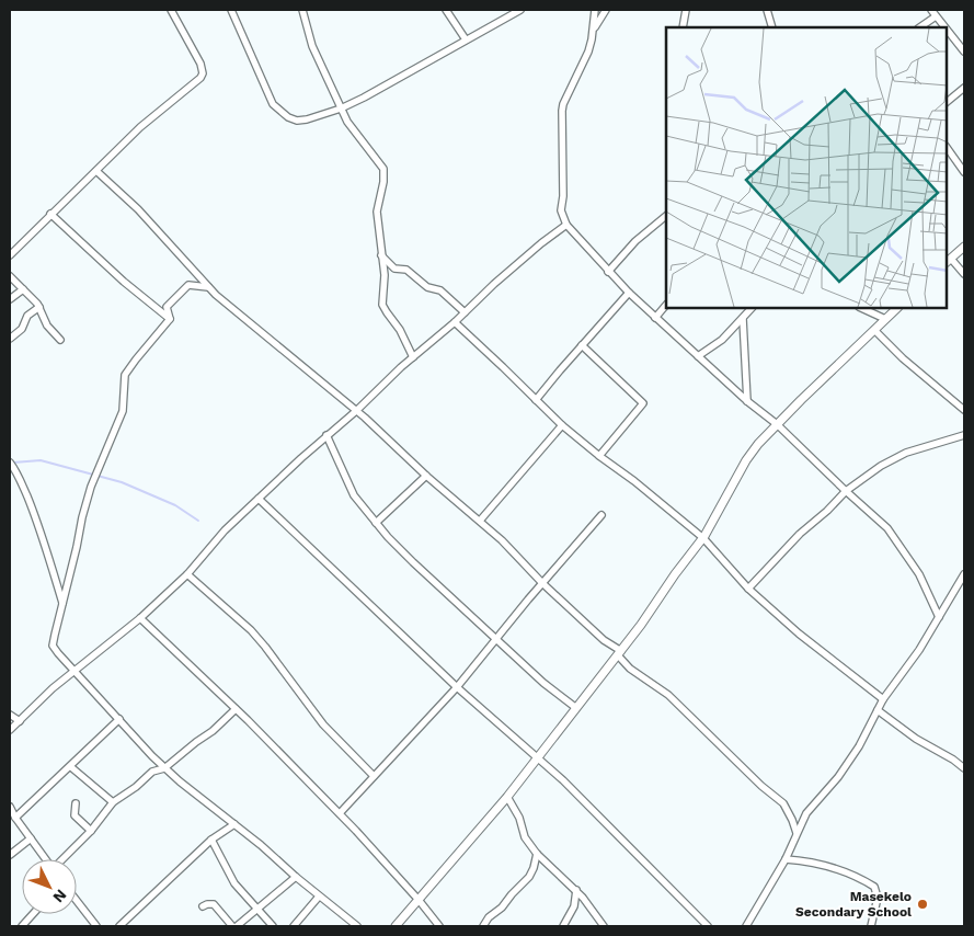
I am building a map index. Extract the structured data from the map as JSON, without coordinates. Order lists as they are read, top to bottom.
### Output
{
  "places": ["Masekelo Secondary School"],
  "north": "bottom right"
}
